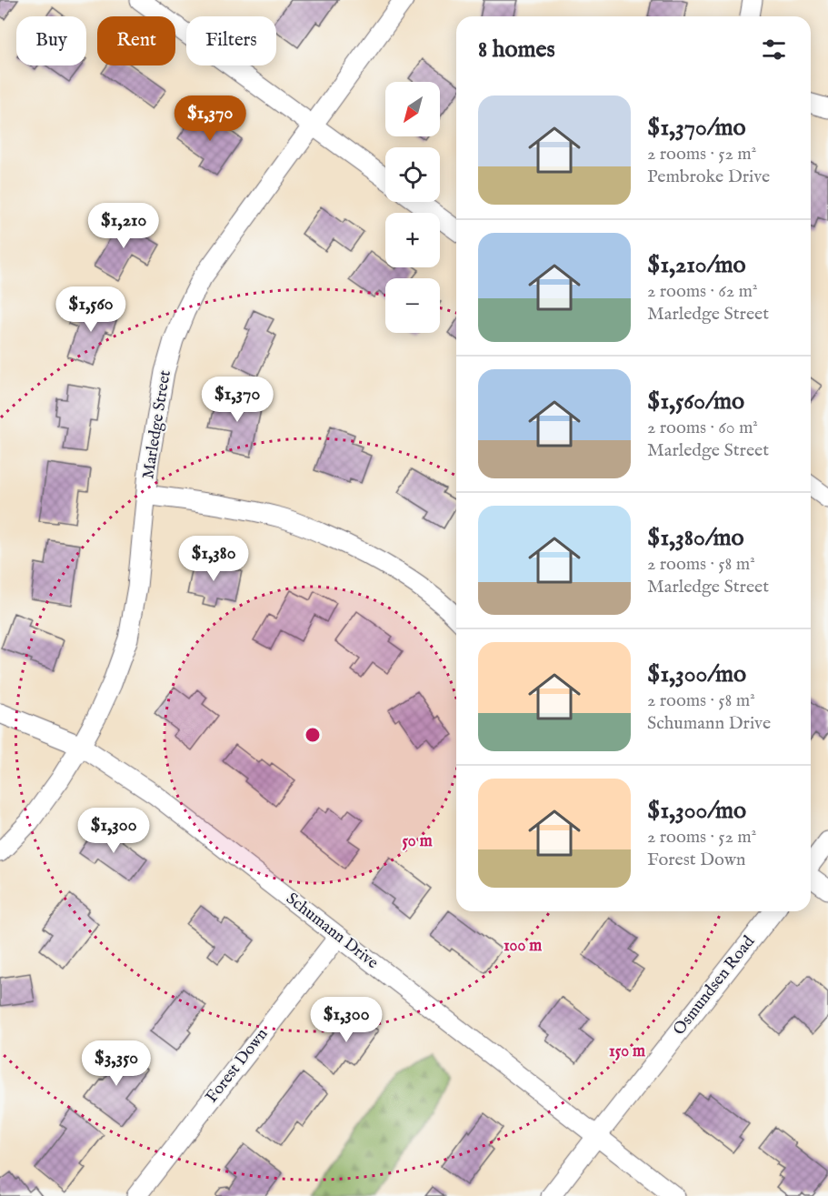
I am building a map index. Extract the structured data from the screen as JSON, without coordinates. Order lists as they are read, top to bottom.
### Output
{
  "streets": {
    "street": [
      "Marledge Street",
      "Schumann Drive",
      "Osmundsen Road",
      "Forest Down"
    ]
  },
  "crossings": [
    ["Marledge Street", "Schumann Drive"],
    ["Schumann Drive", "Osmundsen Road"],
    ["Schumann Drive", "Forest Down"]
  ],
  "north": "bottom left",
  "page": {
    "chip": ["Buy", "Rent", "Filters"],
    "heading": "8 homes",
    "map_buttons": ["+", "−"],
    "list": [
      {
        "name": "$1,370/mo",
        "note": "2 rooms · 52 m² · Pembroke Drive"
      },
      {
        "name": "$1,210/mo",
        "note": "2 rooms · 62 m² · Marledge Street"
      },
      {
        "name": "$1,560/mo",
        "note": "2 rooms · 60 m² · Marledge Street"
      },
      {
        "name": "$1,380/mo",
        "note": "2 rooms · 58 m² · Marledge Street"
      },
      {
        "name": "$1,300/mo",
        "note": "2 rooms · 58 m² · Schumann Drive"
      },
      {
        "name": "$1,300/mo",
        "note": "2 rooms · 52 m² · Forest Down"
      }
    ],
    "price": [
      "$1,370",
      "$1,210",
      "$1,560",
      "$1,370",
      "$1,380",
      "$1,300",
      "$1,300",
      "$3,350"
    ]
  },
  "rings": ["50 m", "100 m", "150 m"]
}
